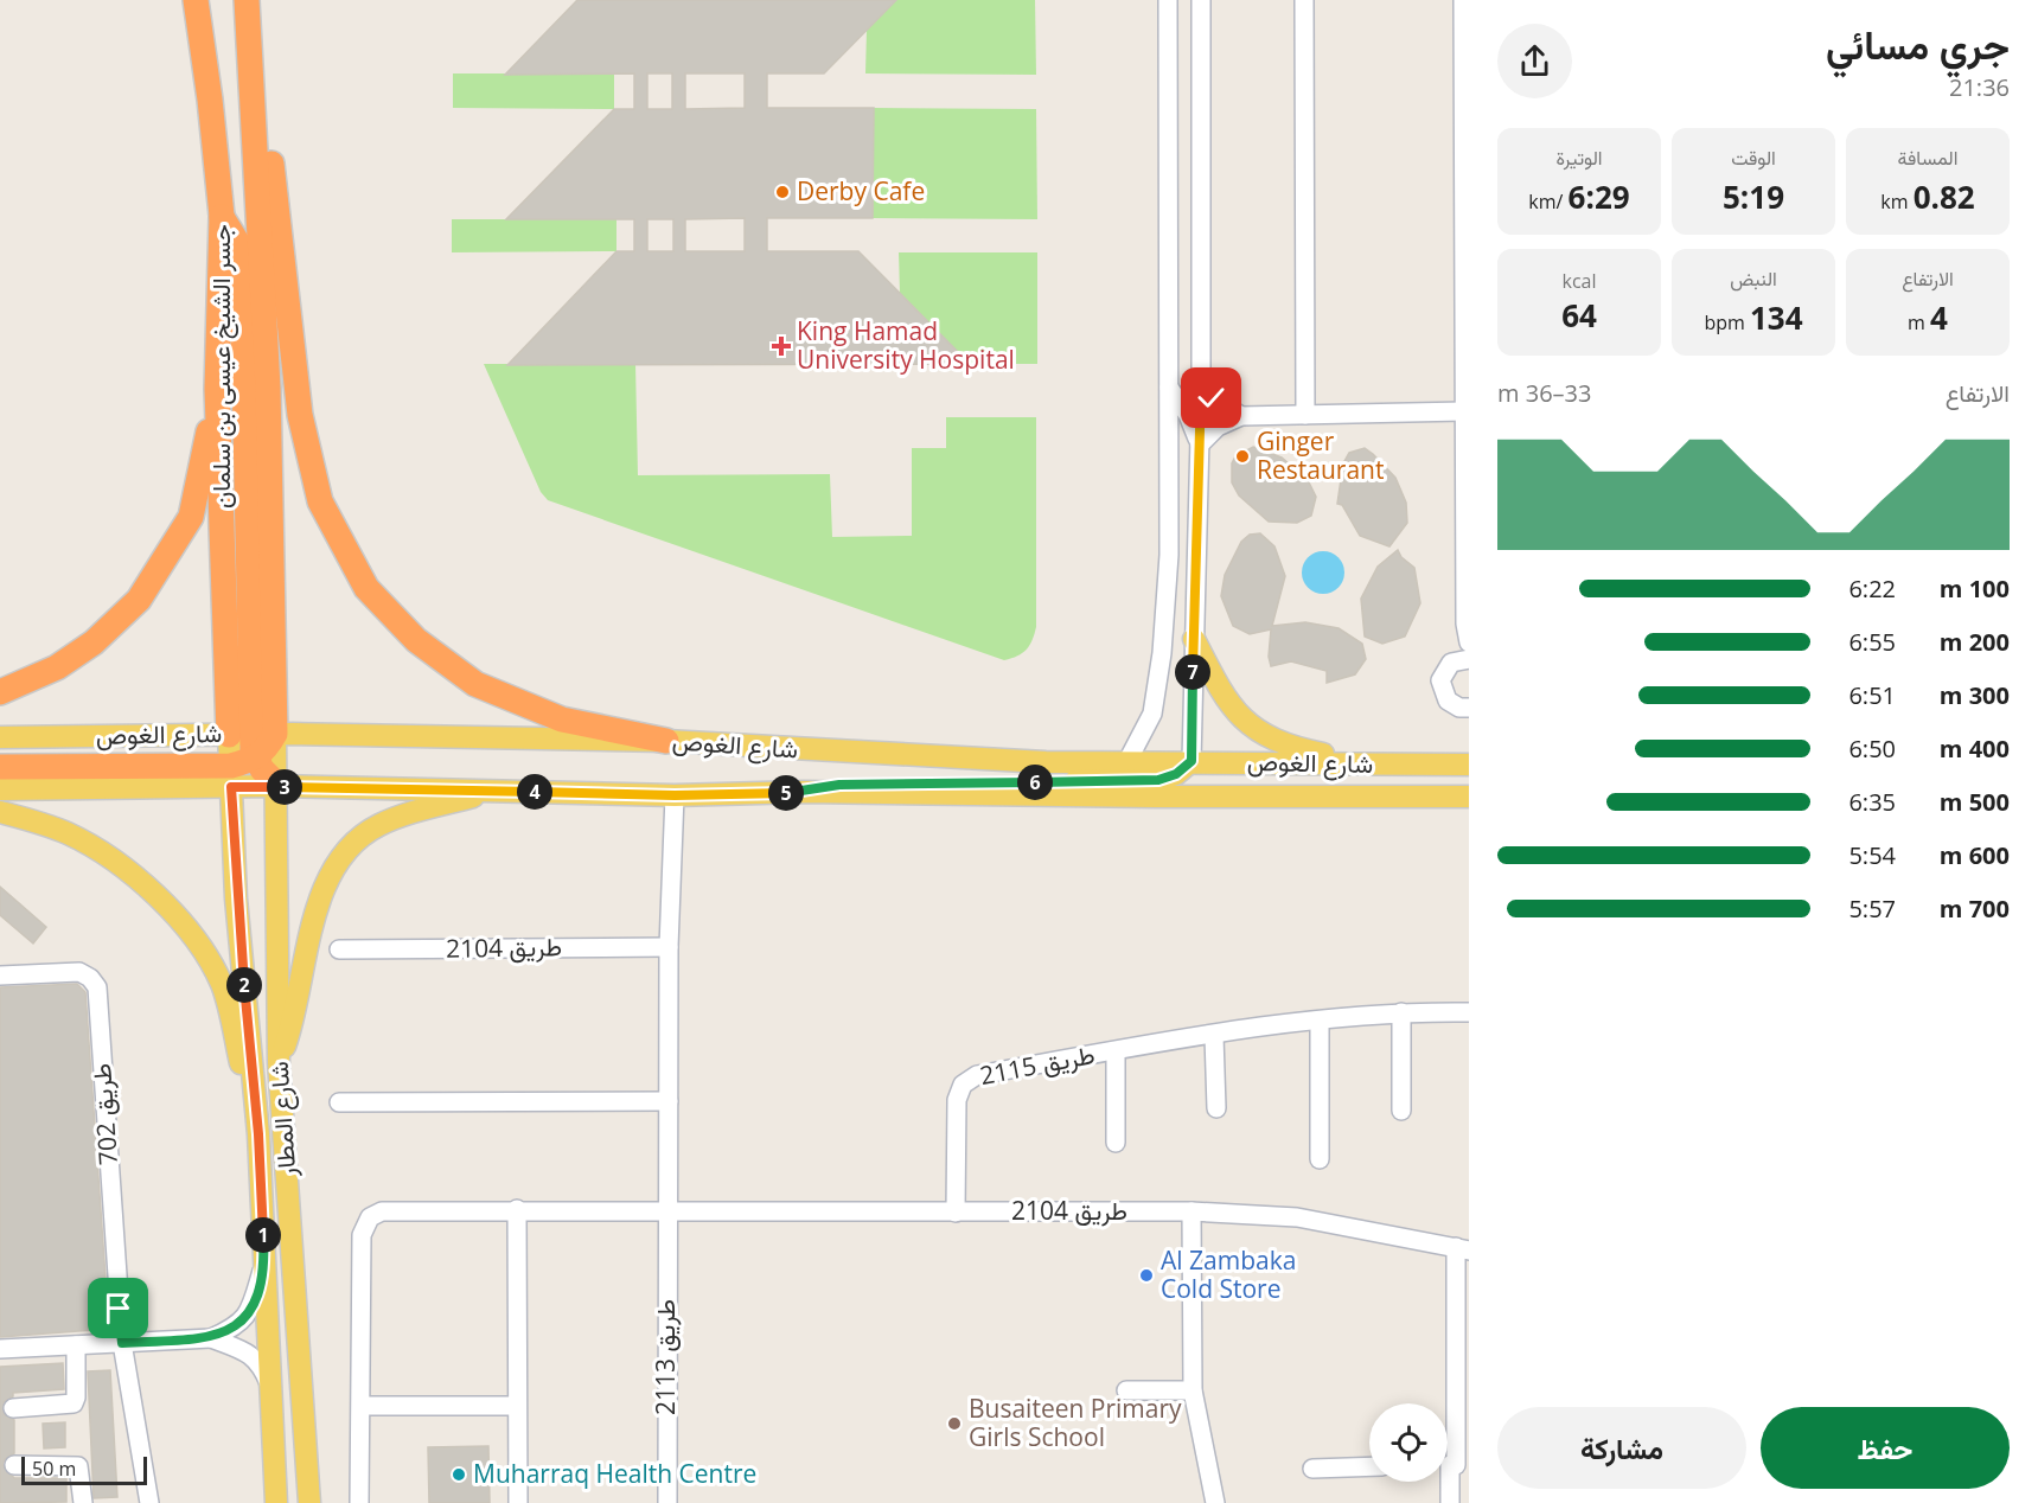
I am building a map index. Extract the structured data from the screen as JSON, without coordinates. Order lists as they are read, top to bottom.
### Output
{
  "streets": {
    "highway": ["جسر الشيخ عيسى بن سلمان"],
    "main road": ["شارع الغوص", "شارع المطار"],
    "street": [
      "طريق 2104",
      "طريق 2115",
      "طريق 702",
      "طريق 2113"
    ]
  },
  "crossings": [
    ["جسر الشيخ عيسى بن سلمان", "شارع الغوص"],
    ["جسر الشيخ عيسى بن سلمان", "شارع المطار"],
    ["شارع الغوص", "شارع المطار"],
    ["طريق 2104", "طريق 2115"],
    ["طريق 2104", "طريق 2113"]
  ],
  "places": {
    "other": [
      "Derby Cafe",
      "Ginger Restaurant",
      "Al Zambaka Cold Store",
      "Busaiteen Primary Girls School",
      "Muharraq Health Centre"
    ],
    "health": ["King Hamad University Hospital"]
  },
  "scale_bar": "50 m",
  "page": {
    "heading": ["جري مسائي", "21:36"],
    "stats": [
      ["المسافة", "0.82 km"],
      ["الوقت", "5:19"],
      ["الوتيرة", "6:29 /km"],
      ["الارتفاع", "4 m"],
      ["النبض", "134 bpm"],
      ["kcal", "64"]
    ],
    "chart": ["الارتفاع", "33–36 m"],
    "list": [
      {
        "name": "100 m",
        "note": "6:22"
      },
      {
        "name": "200 m",
        "note": "6:55"
      },
      {
        "name": "300 m",
        "note": "6:51"
      },
      {
        "name": "400 m",
        "note": "6:50"
      },
      {
        "name": "500 m",
        "note": "6:35"
      },
      {
        "name": "600 m",
        "note": "5:54"
      },
      {
        "name": "700 m",
        "note": "5:57"
      }
    ],
    "pins": [
      "7",
      "6",
      "3",
      "4",
      "5",
      "2",
      "1"
    ],
    "buttons": ["حفظ", "مشاركة"],
    "scale": "50 m"
  }
}
